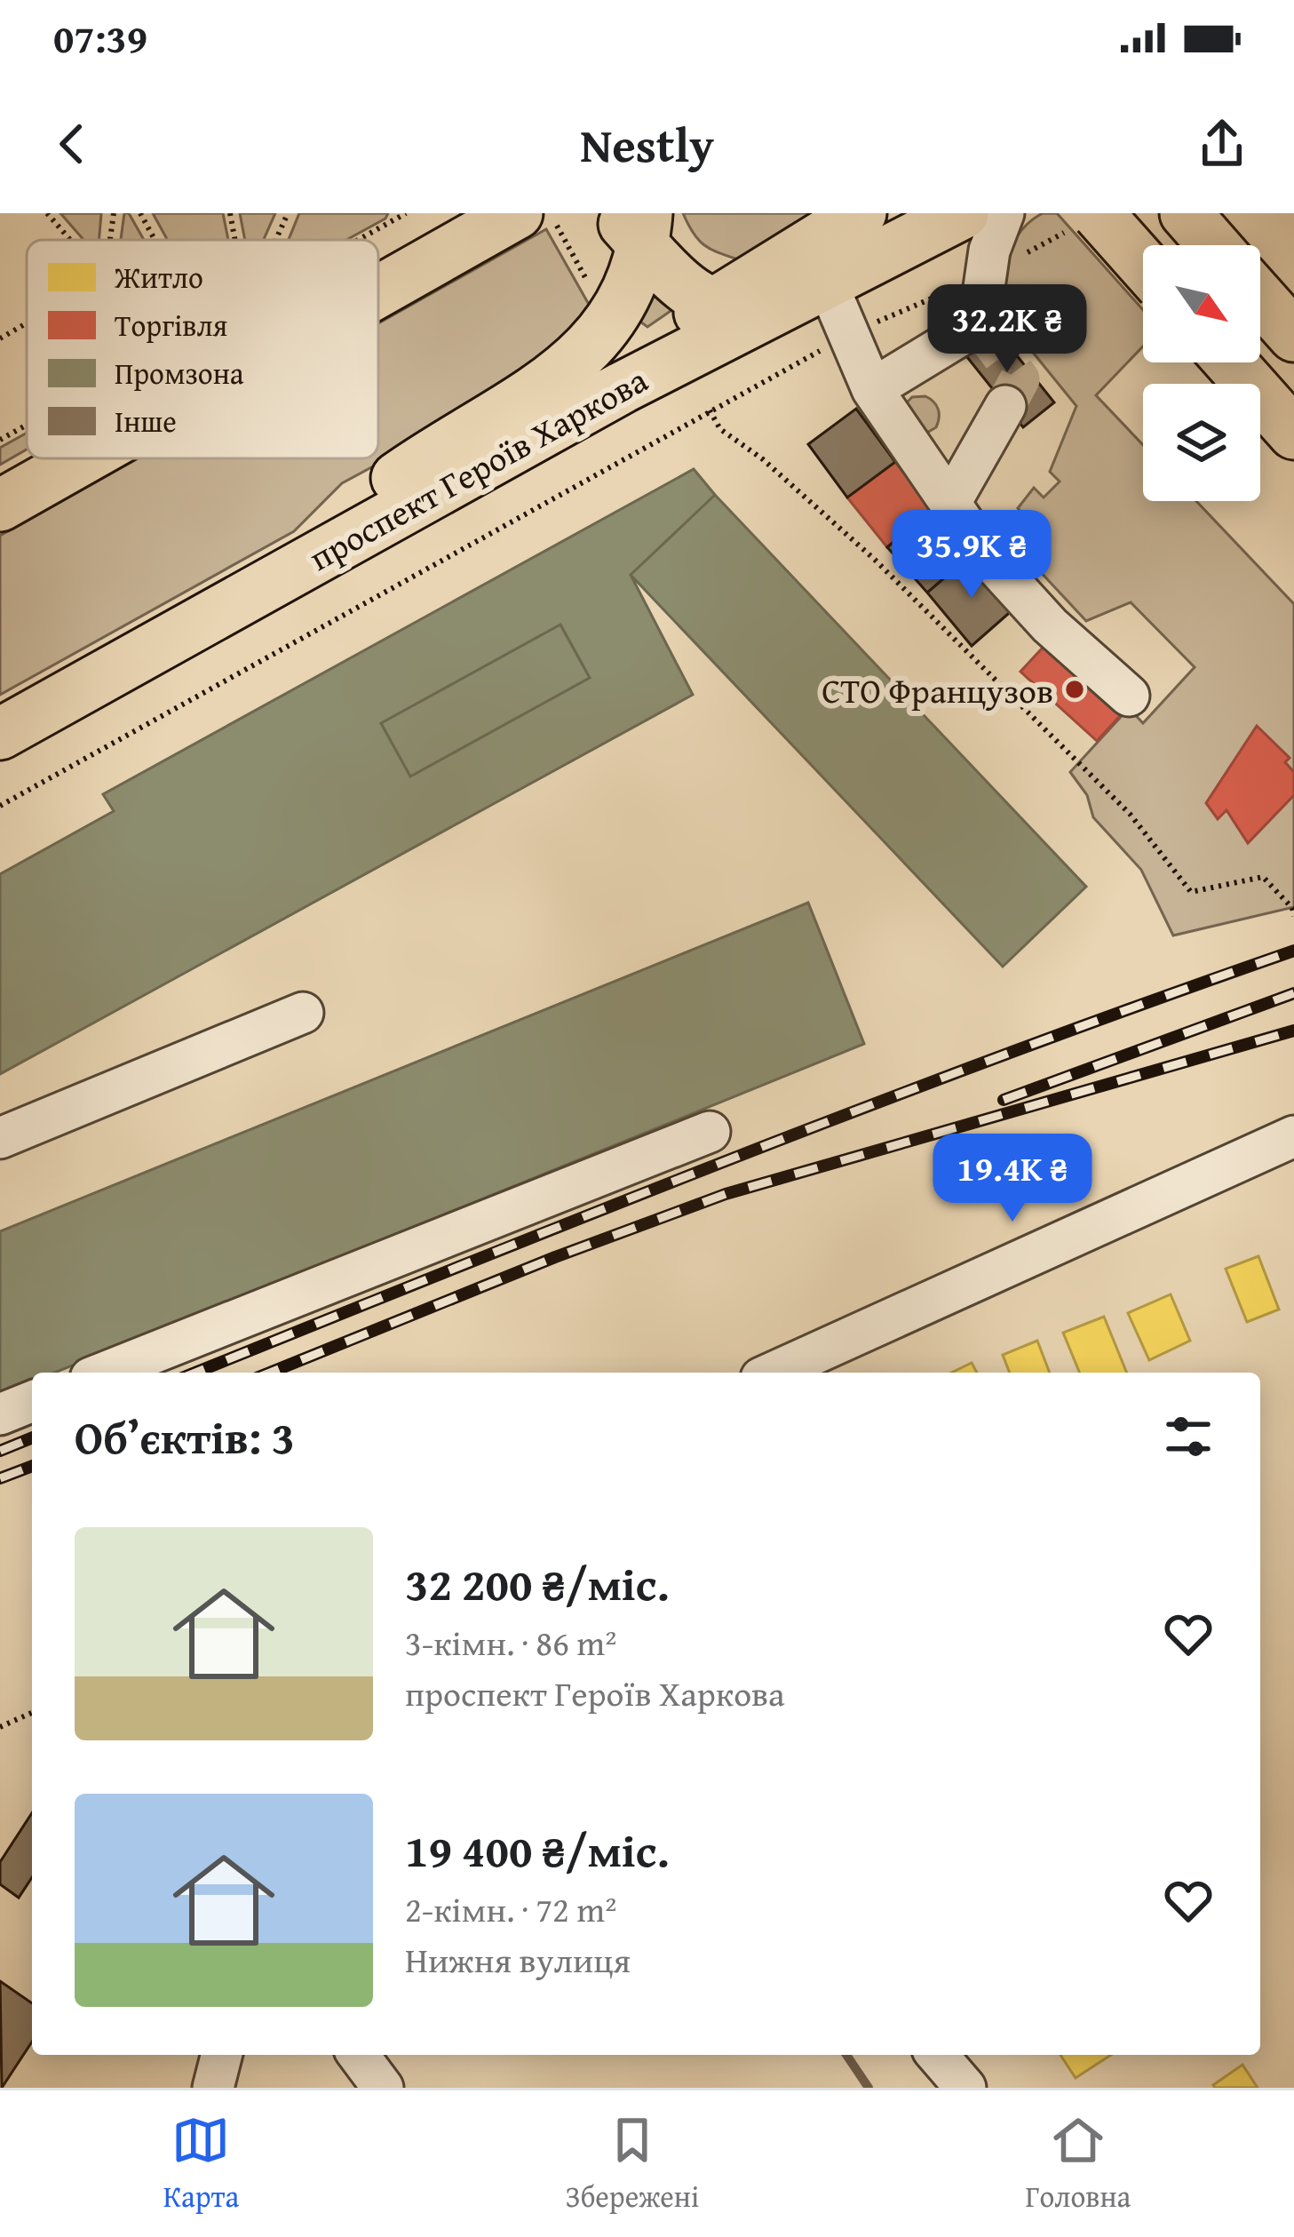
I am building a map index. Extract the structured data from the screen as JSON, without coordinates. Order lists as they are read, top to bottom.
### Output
{
  "streets": {
    "main road": ["проспект Героїв Харкова"]
  },
  "places": ["СТО Французов"],
  "legend": [
    "Житло",
    "Торгівля",
    "Промзона",
    "Інше"
  ],
  "north": "bottom right",
  "page": {
    "status": "07:39",
    "header": "Nestly",
    "price": ["32.2K ₴", "35.9K ₴", "19.4K ₴"],
    "heading": "Об’єктів: 3",
    "list": [
      {
        "name": "32 200 ₴/міс.",
        "note": "3-кімн. · 86 m² · проспект Героїв Харкова"
      },
      {
        "name": "19 400 ₴/міс.",
        "note": "2-кімн. · 72 m² · Нижня вулиця"
      }
    ],
    "tabs": ["Карта", "Збережені", "Головна"]
  }
}
